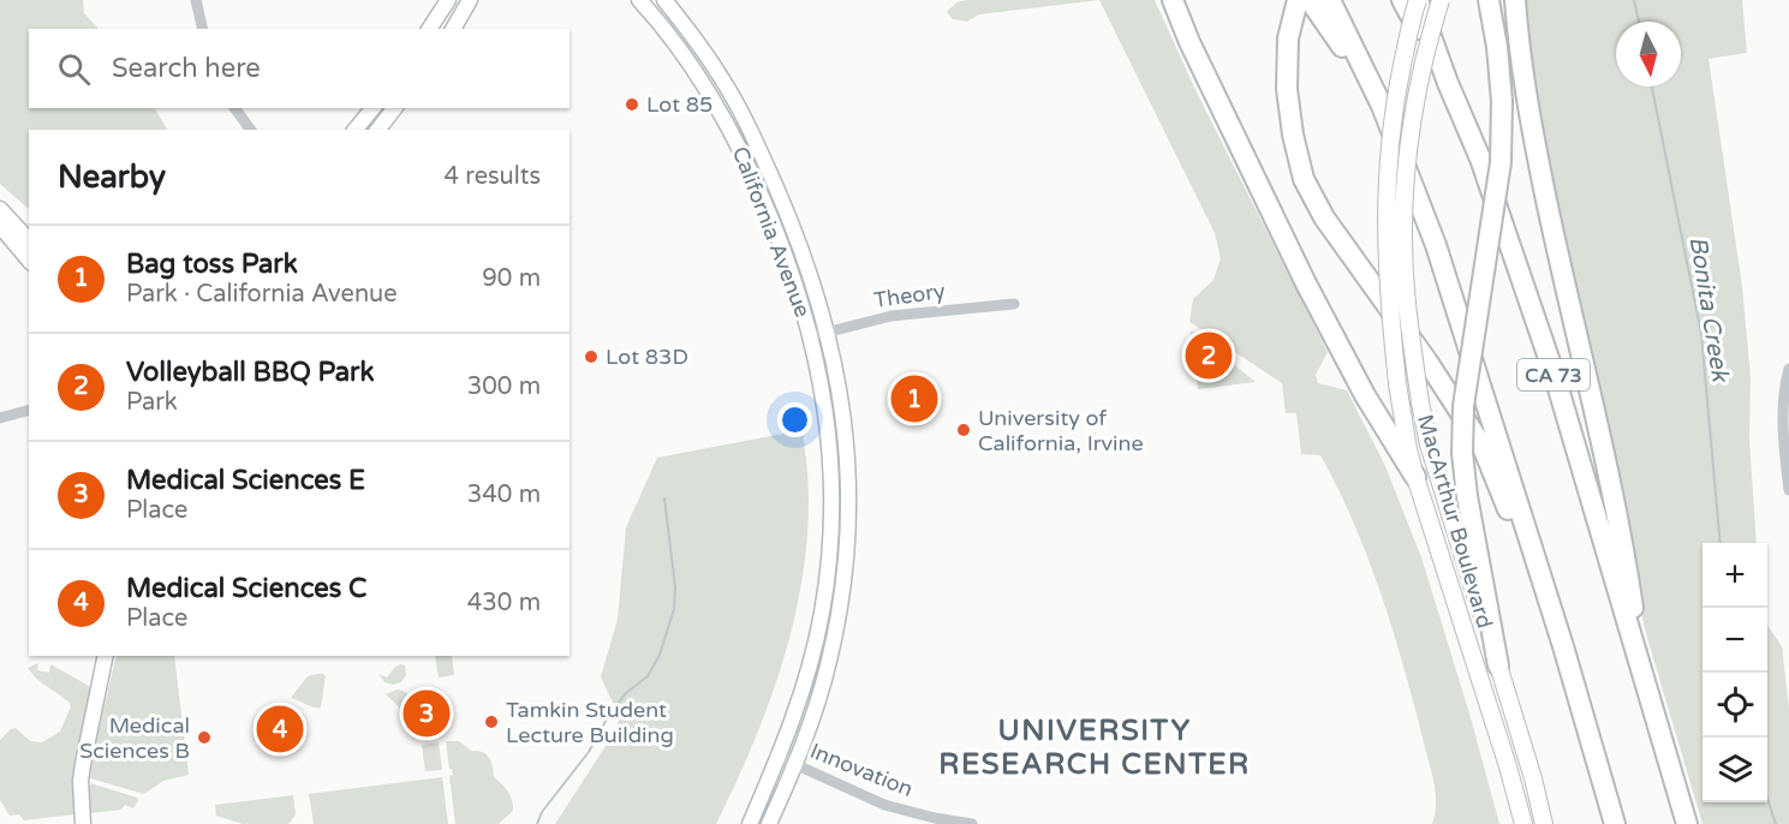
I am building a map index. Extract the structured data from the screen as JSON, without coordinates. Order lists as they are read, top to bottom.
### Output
{
  "streets": {
    "highway": ["CA 73"],
    "main road": ["MacArthur Boulevard"],
    "street": ["California Avenue", "Theory", "Innovation"]
  },
  "crossings": [
    ["California Avenue", "Theory"],
    ["California Avenue", "Innovation"]
  ],
  "districts": ["UNIVERSITY RESEARCH CENTER"],
  "water": ["Bonita Creek"],
  "places": [
    "Lot 85",
    "Lot 83D",
    "University of California, Irvine",
    "Tamkin Student Lecture Building",
    "Medical Sciences B"
  ],
  "north": "bottom",
  "page": {
    "search": "Search here",
    "heading": ["Nearby", "4 results"],
    "list": [
      {
        "mark": "1",
        "name": "Bag toss Park",
        "note": "Park · California Avenue",
        "value": "90 m"
      },
      {
        "mark": "2",
        "name": "Volleyball BBQ Park",
        "note": "Park",
        "value": "300 m"
      },
      {
        "mark": "3",
        "name": "Medical Sciences E",
        "note": "Place",
        "value": "340 m"
      },
      {
        "mark": "4",
        "name": "Medical Sciences C",
        "note": "Place",
        "value": "430 m"
      }
    ],
    "pins": [
      "2",
      "1",
      "3",
      "4"
    ],
    "map_buttons": ["+", "−"]
  }
}
